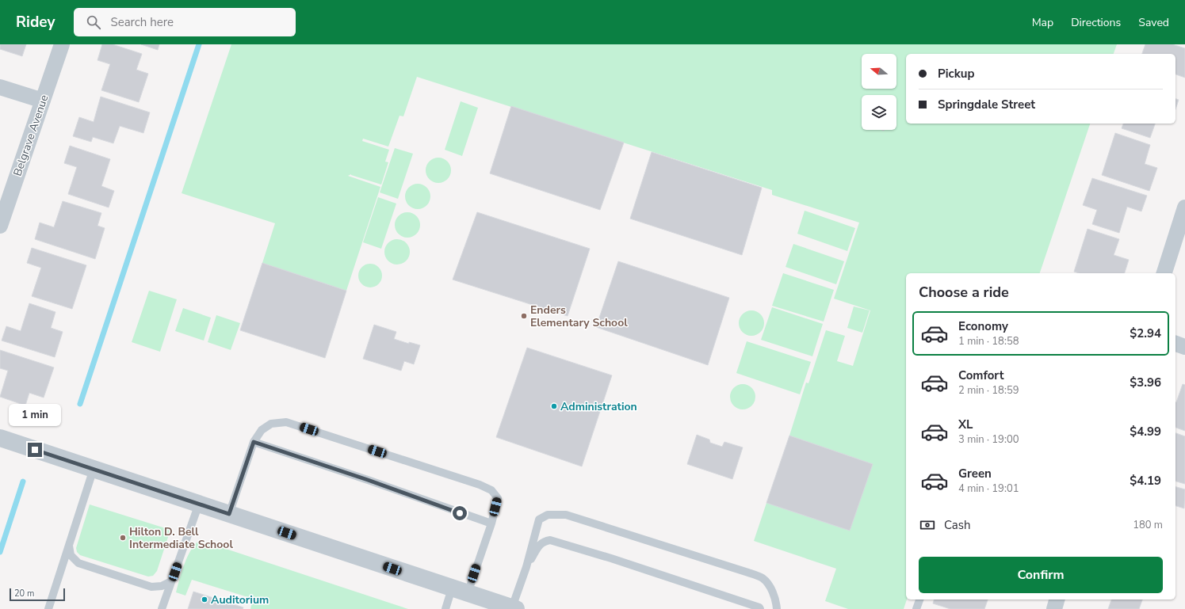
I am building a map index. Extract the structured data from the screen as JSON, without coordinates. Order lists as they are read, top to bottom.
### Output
{
  "streets": {
    "street": ["Belgrave Avenue"]
  },
  "places": [
    "Enders Elementary School",
    "Administration",
    "Hilton D. Bell Intermediate School",
    "Auditorium"
  ],
  "scale_bar": "20 m",
  "north": "left",
  "page": {
    "header": "Ridey",
    "search": "Search here",
    "nav": ["Map", "Directions", "Saved"],
    "banner": ["Pickup", "Springdale Street"],
    "heading": "Choose a ride",
    "list": [
      {
        "name": "Economy",
        "note": "1 min · 18:58",
        "value": "$2.94"
      },
      {
        "name": "Comfort",
        "note": "2 min · 18:59",
        "value": "$3.96"
      },
      {
        "name": "XL",
        "note": "3 min · 19:00",
        "value": "$4.99"
      },
      {
        "name": "Green",
        "note": "4 min · 19:01",
        "value": "$4.19"
      }
    ],
    "bubble": "1 min",
    "pay": ["Cash", "180 m"],
    "buttons": "Confirm",
    "scale": "20 m"
  }
}
